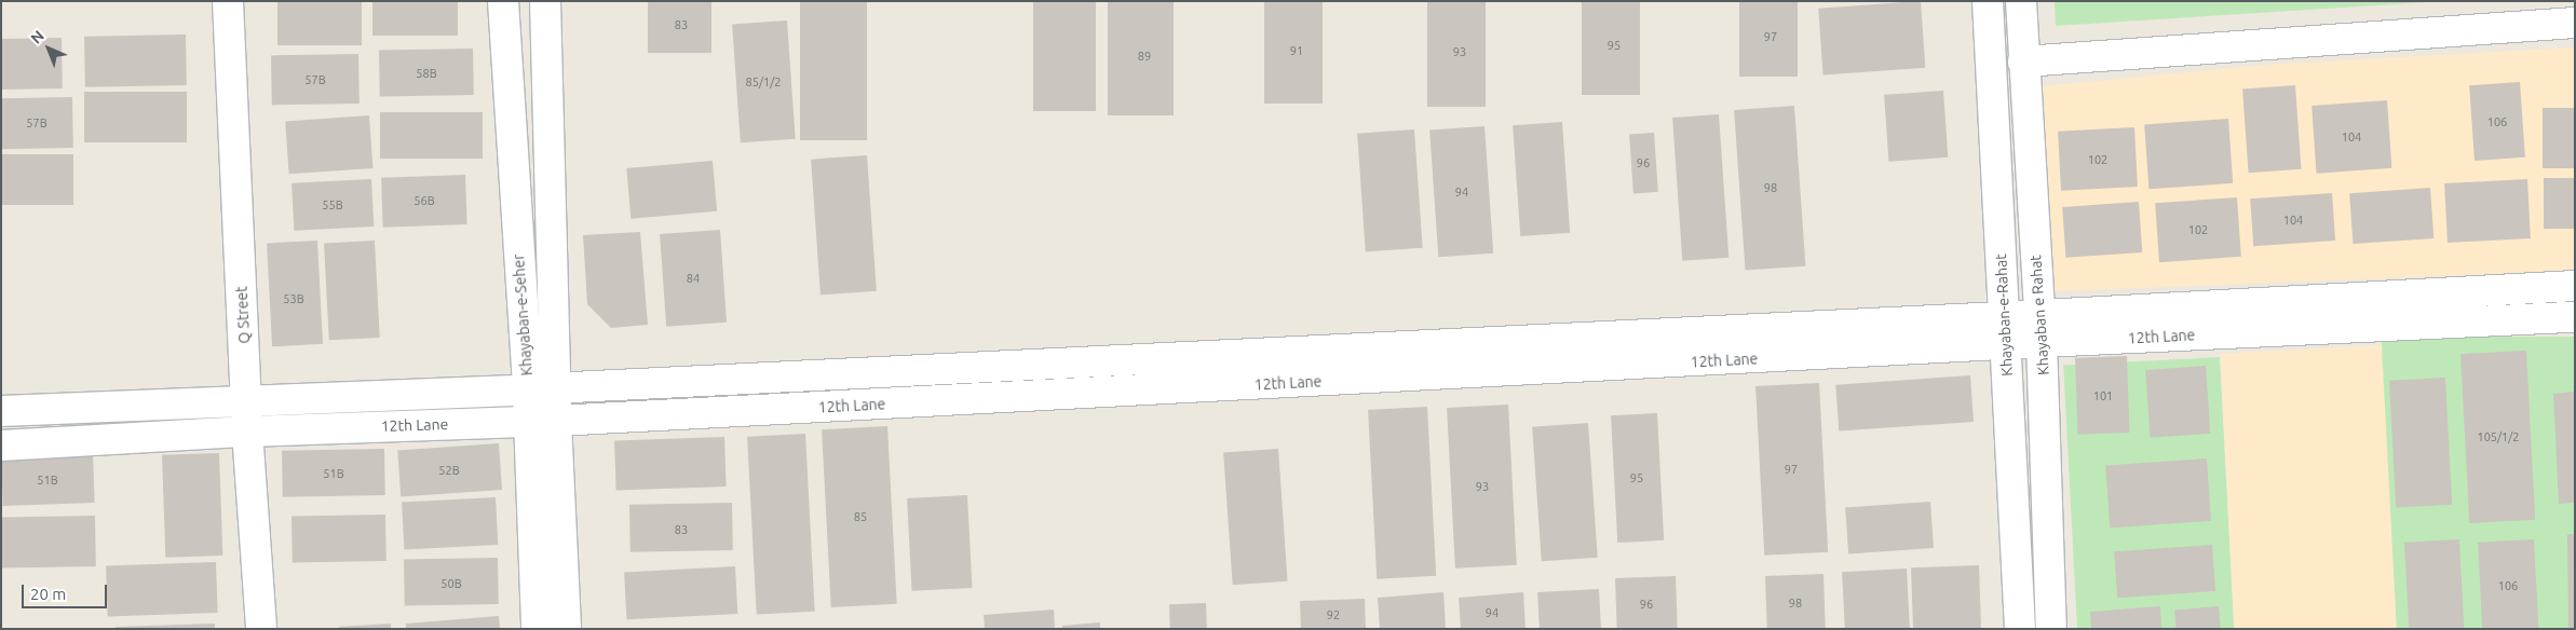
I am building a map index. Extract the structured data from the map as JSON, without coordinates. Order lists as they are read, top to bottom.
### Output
{
  "streets": {
    "street": [
      "Q Street",
      "Khayaban-e-Seher",
      "Khayaban-e-Rahat",
      "Khayaban e Rahat",
      "12th Lane"
    ]
  },
  "crossings": [
    ["Q Street", "12th Lane"],
    ["Khayaban-e-Seher", "12th Lane"],
    ["Khayaban-e-Rahat", "12th Lane"],
    ["Khayaban e Rahat", "12th Lane"]
  ],
  "house_numbers": [
    "83",
    "97",
    "95",
    "91",
    "93",
    "89",
    "58B",
    "57B",
    "85/1/2",
    "106",
    "57B",
    "104",
    "102",
    "96",
    "98",
    "94",
    "56B",
    "55B",
    "104",
    "102",
    "84",
    "53B",
    "101",
    "105/1/2",
    "97",
    "52B",
    "51B",
    "95",
    "51B",
    "93",
    "85",
    "83",
    "50B",
    "106",
    "98",
    "96",
    "94",
    "92"
  ],
  "scale_bar": "20 m",
  "north": "top left"
}
